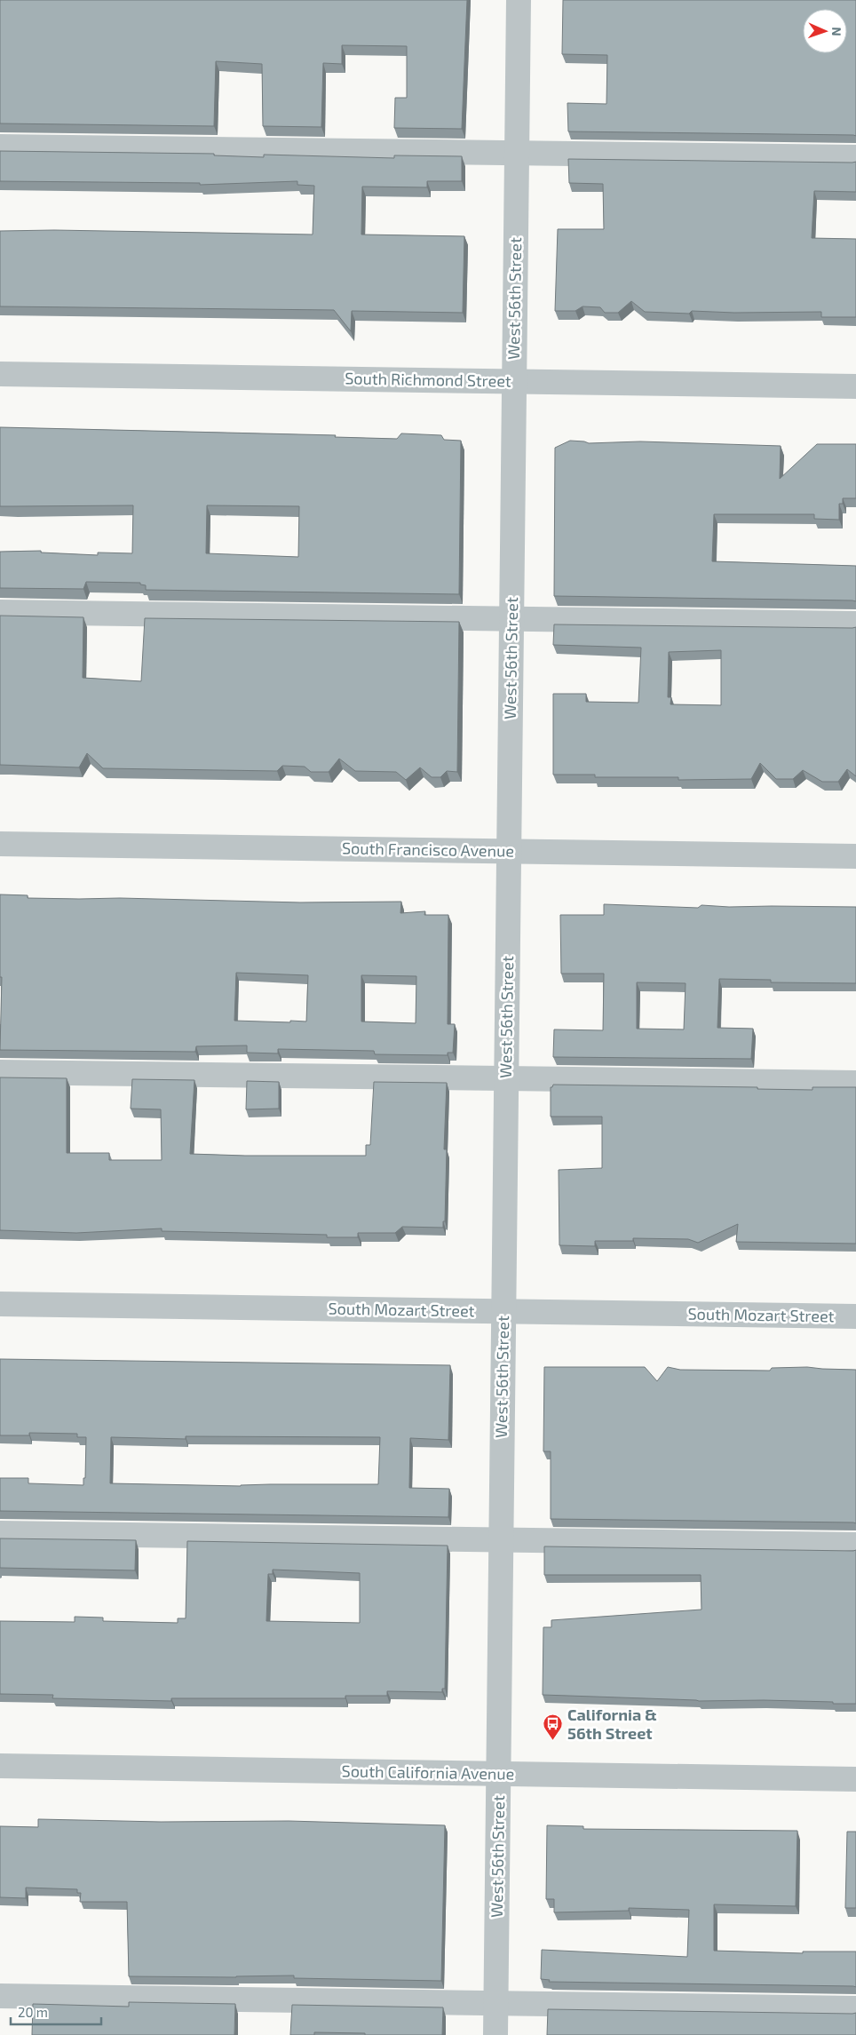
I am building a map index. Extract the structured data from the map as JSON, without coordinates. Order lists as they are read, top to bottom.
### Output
{
  "streets": {
    "street": [
      "West 56th Street",
      "South Richmond Street",
      "South Francisco Avenue",
      "South Mozart Street",
      "South California Avenue"
    ]
  },
  "crossings": [
    ["West 56th Street", "South Richmond Street"],
    ["West 56th Street", "South Francisco Avenue"],
    ["West 56th Street", "South Mozart Street"],
    ["West 56th Street", "South California Avenue"]
  ],
  "places": {
    "bus stop": ["California & 56th Street"]
  },
  "scale_bar": "20 m",
  "north": "right"
}
